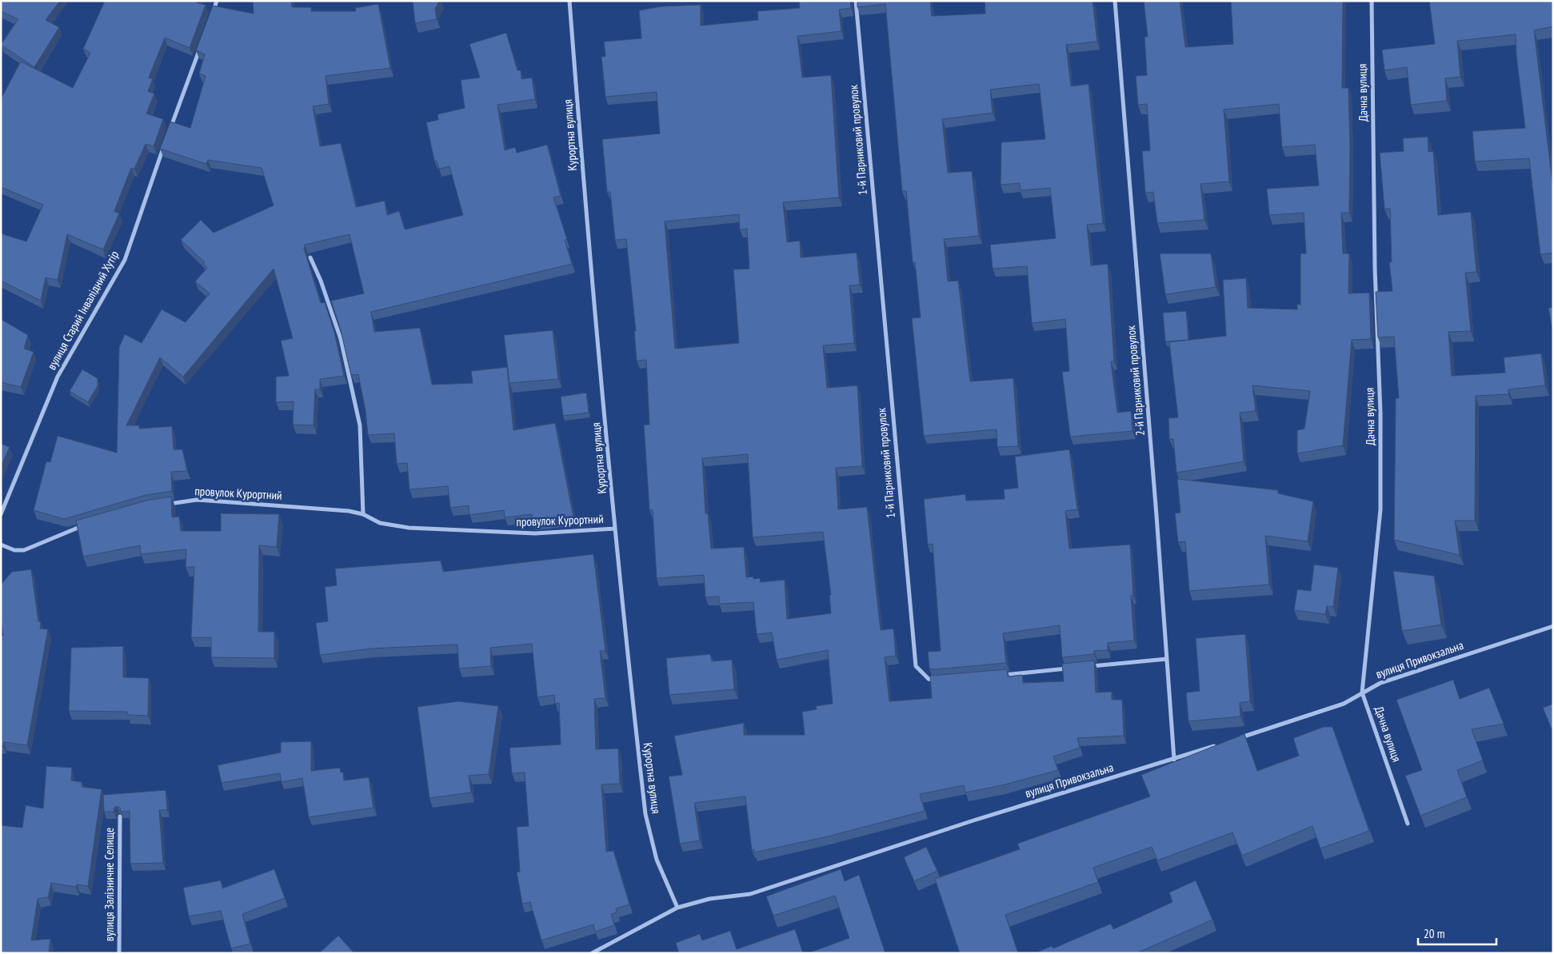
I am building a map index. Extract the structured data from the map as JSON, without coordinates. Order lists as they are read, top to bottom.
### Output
{
  "streets": {
    "street": [
      "Дачна вулиця",
      "Курортна вулиця",
      "1-й Парниковий провулок",
      "вулиця Старий Інвалідний Хутір",
      "2-й Парниковий провулок",
      "провулок Курортний",
      "вулиця Привокзальна",
      "вулиця Залізничне Селище"
    ]
  },
  "crossings": [
    ["Дачна вулиця", "вулиця Привокзальна"],
    ["Курортна вулиця", "провулок Курортний"],
    ["Курортна вулиця", "вулиця Привокзальна"],
    ["2-й Парниковий провулок", "вулиця Привокзальна"]
  ],
  "scale_bar": "20 m"
}
